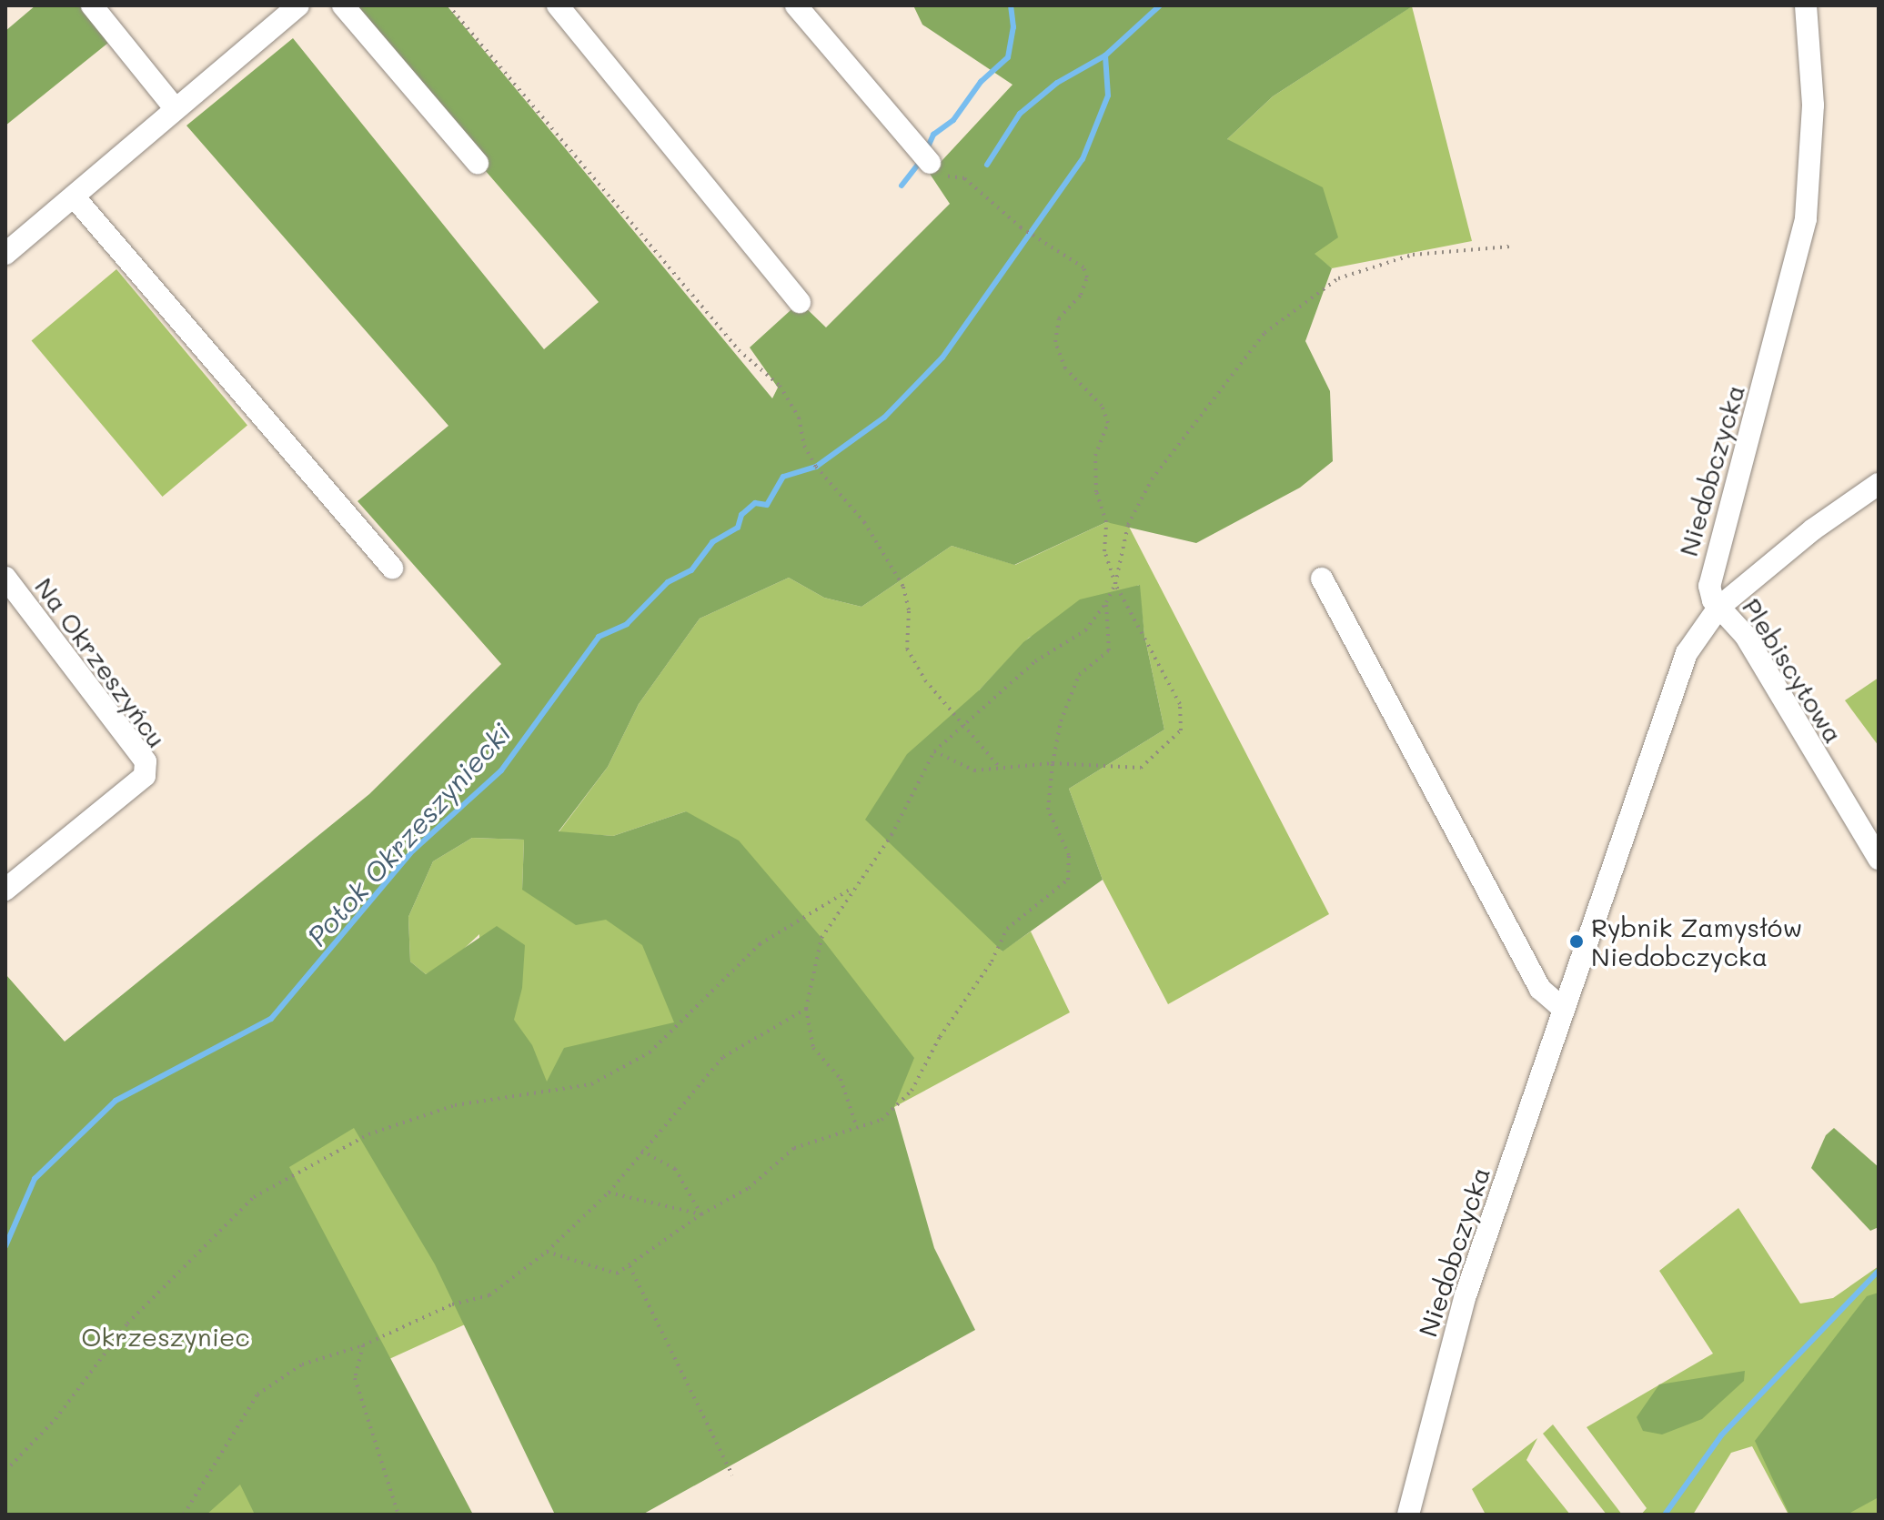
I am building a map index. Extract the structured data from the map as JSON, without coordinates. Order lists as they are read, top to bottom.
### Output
{
  "streets": {
    "street": ["Niedobczycka", "Na Okrzeszyńcu", "Plebiscytowa"]
  },
  "crossings": [
    ["Niedobczycka", "Plebiscytowa"]
  ],
  "water": ["Potok Okrzeszyniecki"],
  "parks": ["Okrzeszyniec"],
  "places": ["Rybnik Zamysłów Niedobczycka"]
}
